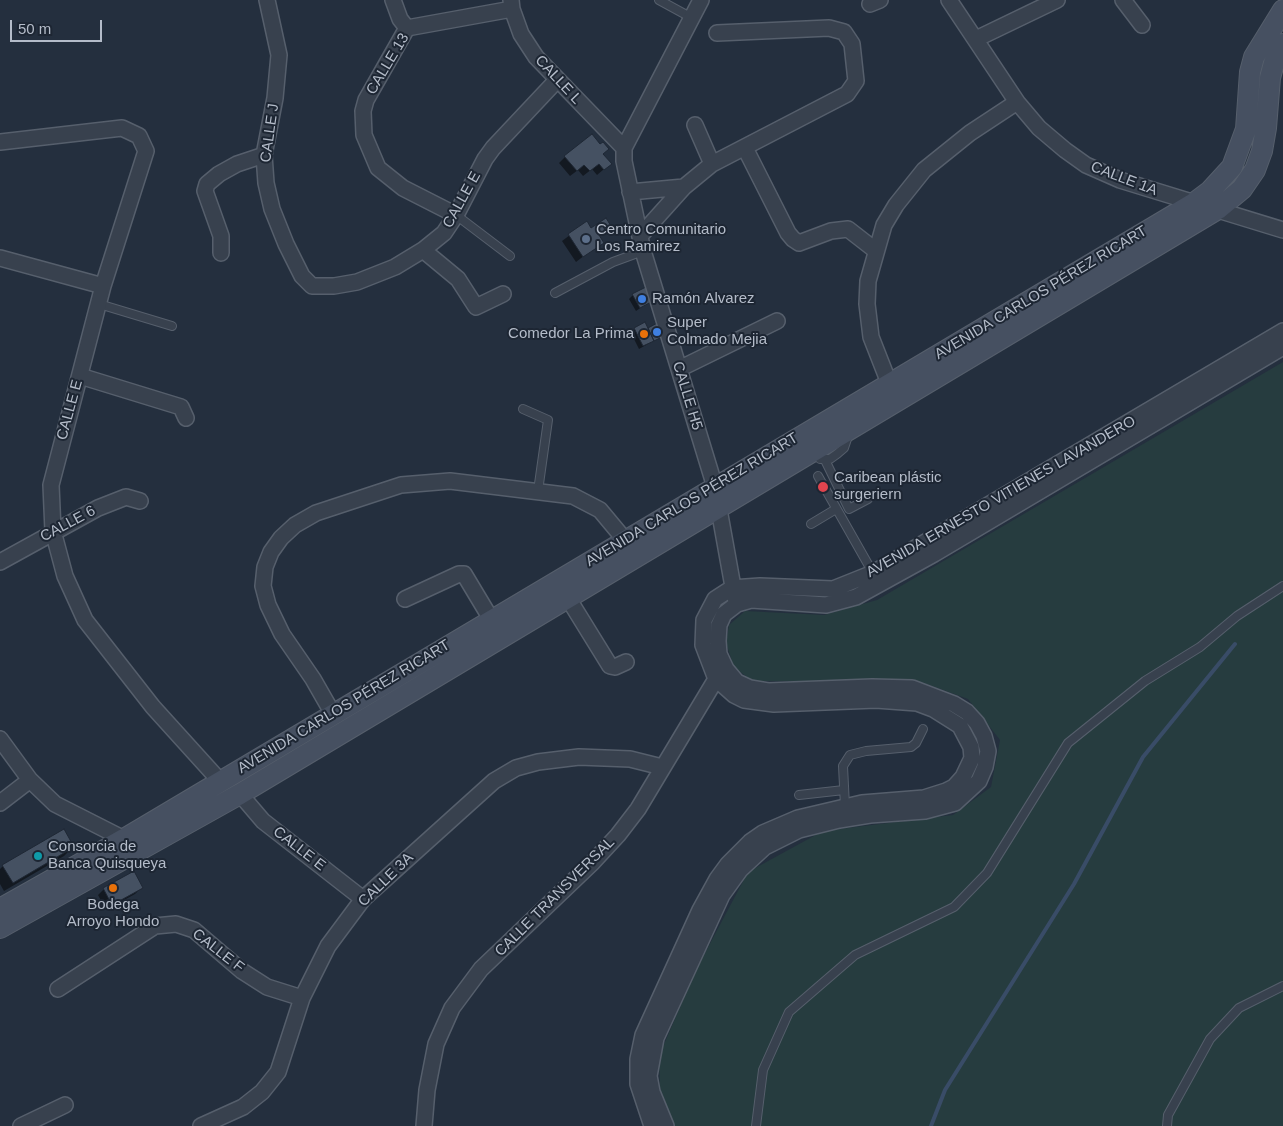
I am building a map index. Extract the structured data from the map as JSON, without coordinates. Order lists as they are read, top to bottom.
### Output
{
  "streets": {
    "main road": ["AVENIDA CARLOS PÉREZ RICART"],
    "street": [
      "CALLE 13",
      "CALLE L",
      "CALLE J",
      "CALLE 1A",
      "CALLE E",
      "CALLE H5",
      "AVENIDA ERNESTO VITIENES LAVANDERO",
      "CALLE 6",
      "CALLE 3A",
      "CALLE TRANSVERSAL",
      "CALLE F"
    ]
  },
  "crossings": [
    ["CALLE 13", "CALLE L"],
    ["CALLE 13", "CALLE E"],
    ["CALLE L", "CALLE E"],
    ["CALLE L", "CALLE H5"],
    ["CALLE J", "CALLE E"],
    ["CALLE 1A", "AVENIDA CARLOS PÉREZ RICART"],
    ["CALLE E", "AVENIDA CARLOS PÉREZ RICART"],
    ["CALLE E", "CALLE 6"],
    ["CALLE E", "CALLE 3A"],
    ["AVENIDA CARLOS PÉREZ RICART", "CALLE H5"],
    ["CALLE H5", "AVENIDA ERNESTO VITIENES LAVANDERO"],
    ["CALLE 3A", "CALLE TRANSVERSAL"],
    ["CALLE 3A", "CALLE F"]
  ],
  "places": [
    "Centro Comunitario Los Ramirez",
    "Ramón Alvarez",
    "Super Colmado Mejia",
    "Comedor La Prima",
    "Caribean plástic surgeriern",
    "Consorcia de Banca Quisqueya",
    "Bodega Arroyo Hondo"
  ],
  "scale_bar": "50 m"
}
